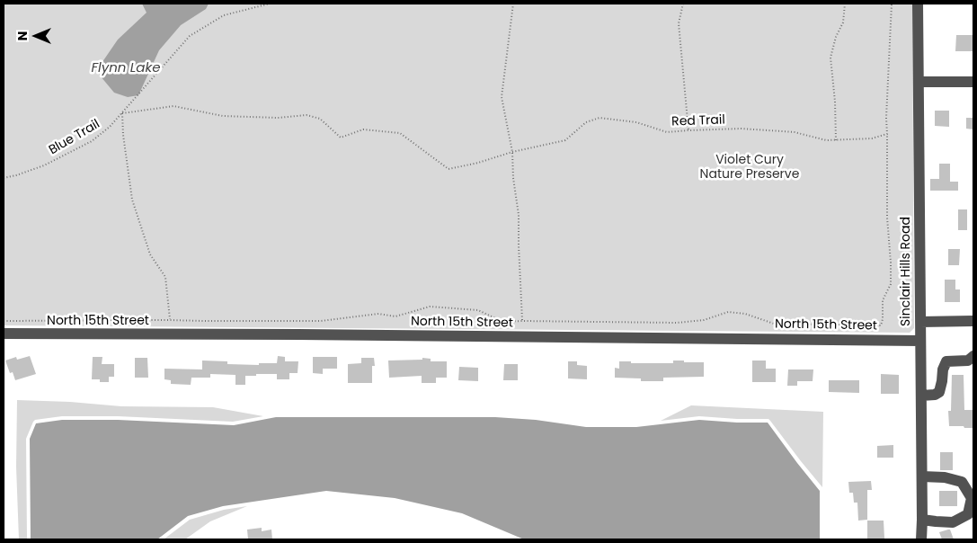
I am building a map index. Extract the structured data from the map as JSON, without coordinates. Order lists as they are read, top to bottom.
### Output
{
  "streets": {
    "street": ["Sinclair Hills Road", "North 15th Street"],
    "path": ["Red Trail", "Blue Trail"]
  },
  "crossings": [
    ["Red Trail", "Blue Trail"],
    ["Sinclair Hills Road", "North 15th Street"]
  ],
  "water": ["Flynn Lake"],
  "parks": ["Violet Cury Nature Preserve"],
  "north": "left"
}
